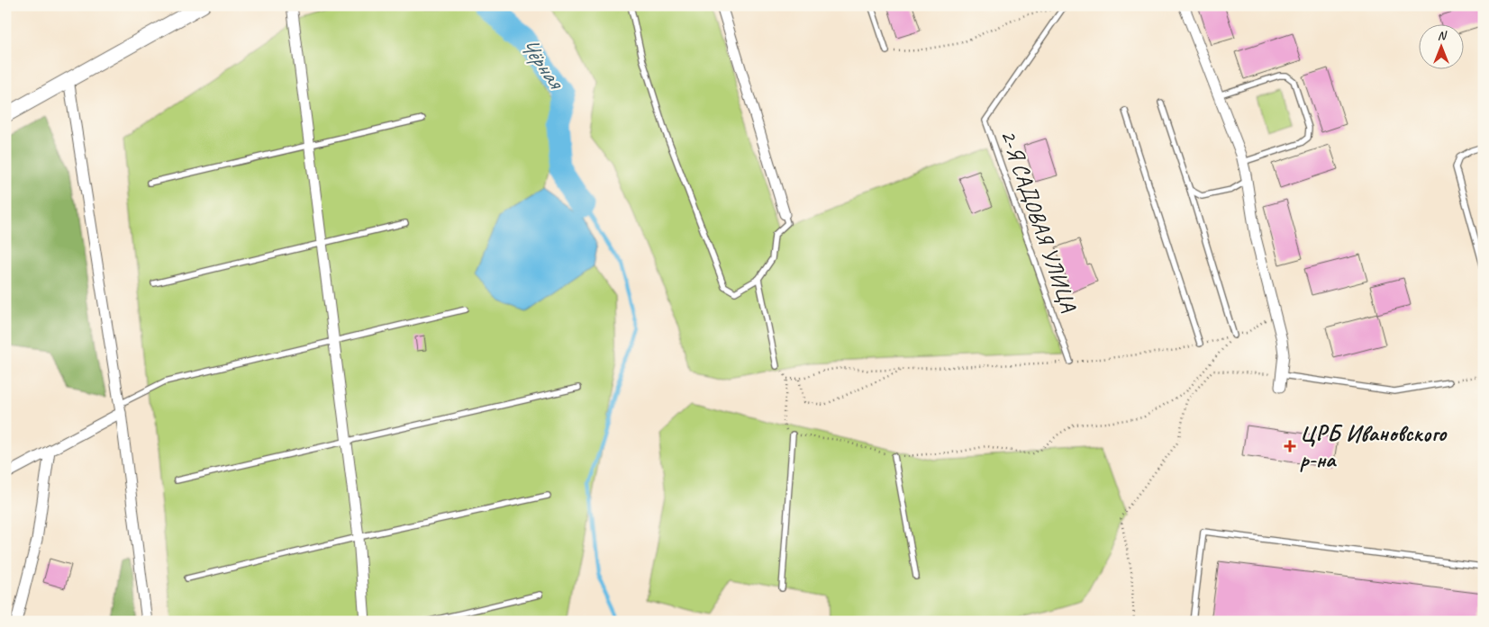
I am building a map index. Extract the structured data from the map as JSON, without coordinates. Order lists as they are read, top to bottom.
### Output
{
  "streets": {
    "lane": ["2-Я САДОВАЯ УЛИЦА"]
  },
  "water": ["Чёрная"],
  "places": {
    "health": ["ЦРБ Ивановского р-на"]
  },
  "north": "top"
}
